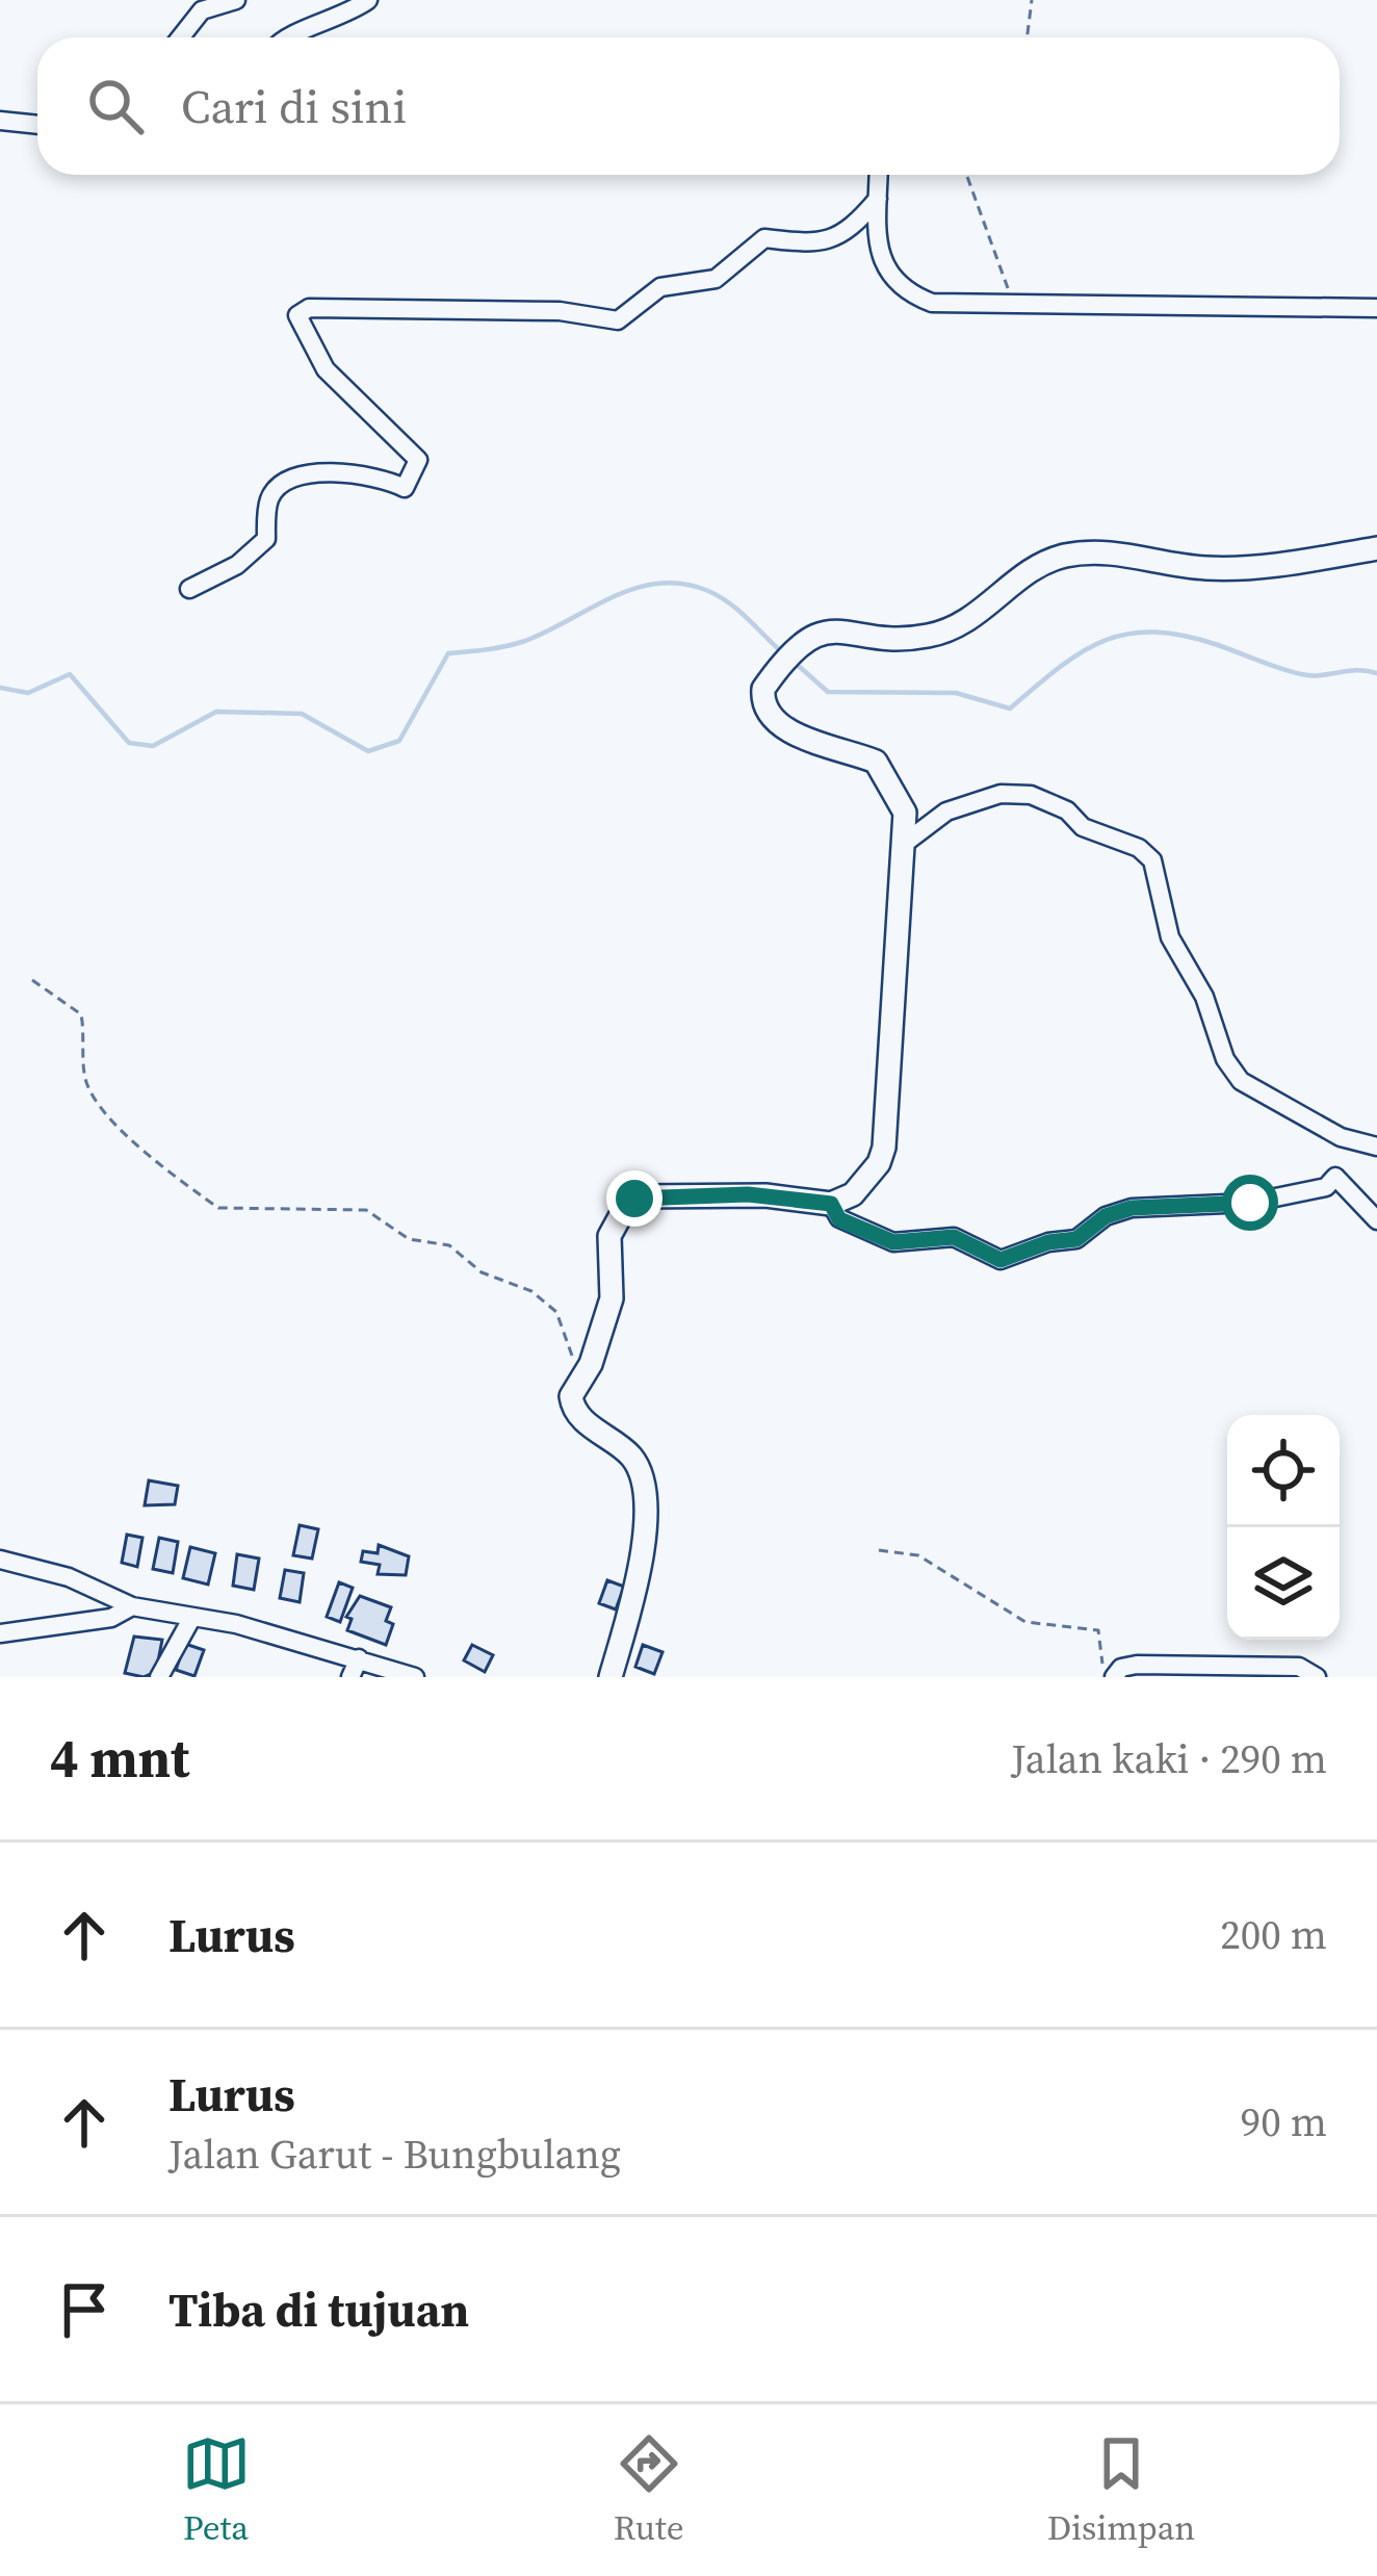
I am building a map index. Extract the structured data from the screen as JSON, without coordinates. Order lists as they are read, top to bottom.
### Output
{
  "page": {
    "search": "Cari di sini",
    "heading": ["4 mnt", "Jalan kaki · 290 m"],
    "list": [
      ["Lurus", "200 m"],
      ["Lurus", "Jalan Garut - Bungbulang", "90 m"],
      "Tiba di tujuan"
    ],
    "nav": ["Peta", "Rute", "Disimpan"]
  }
}
